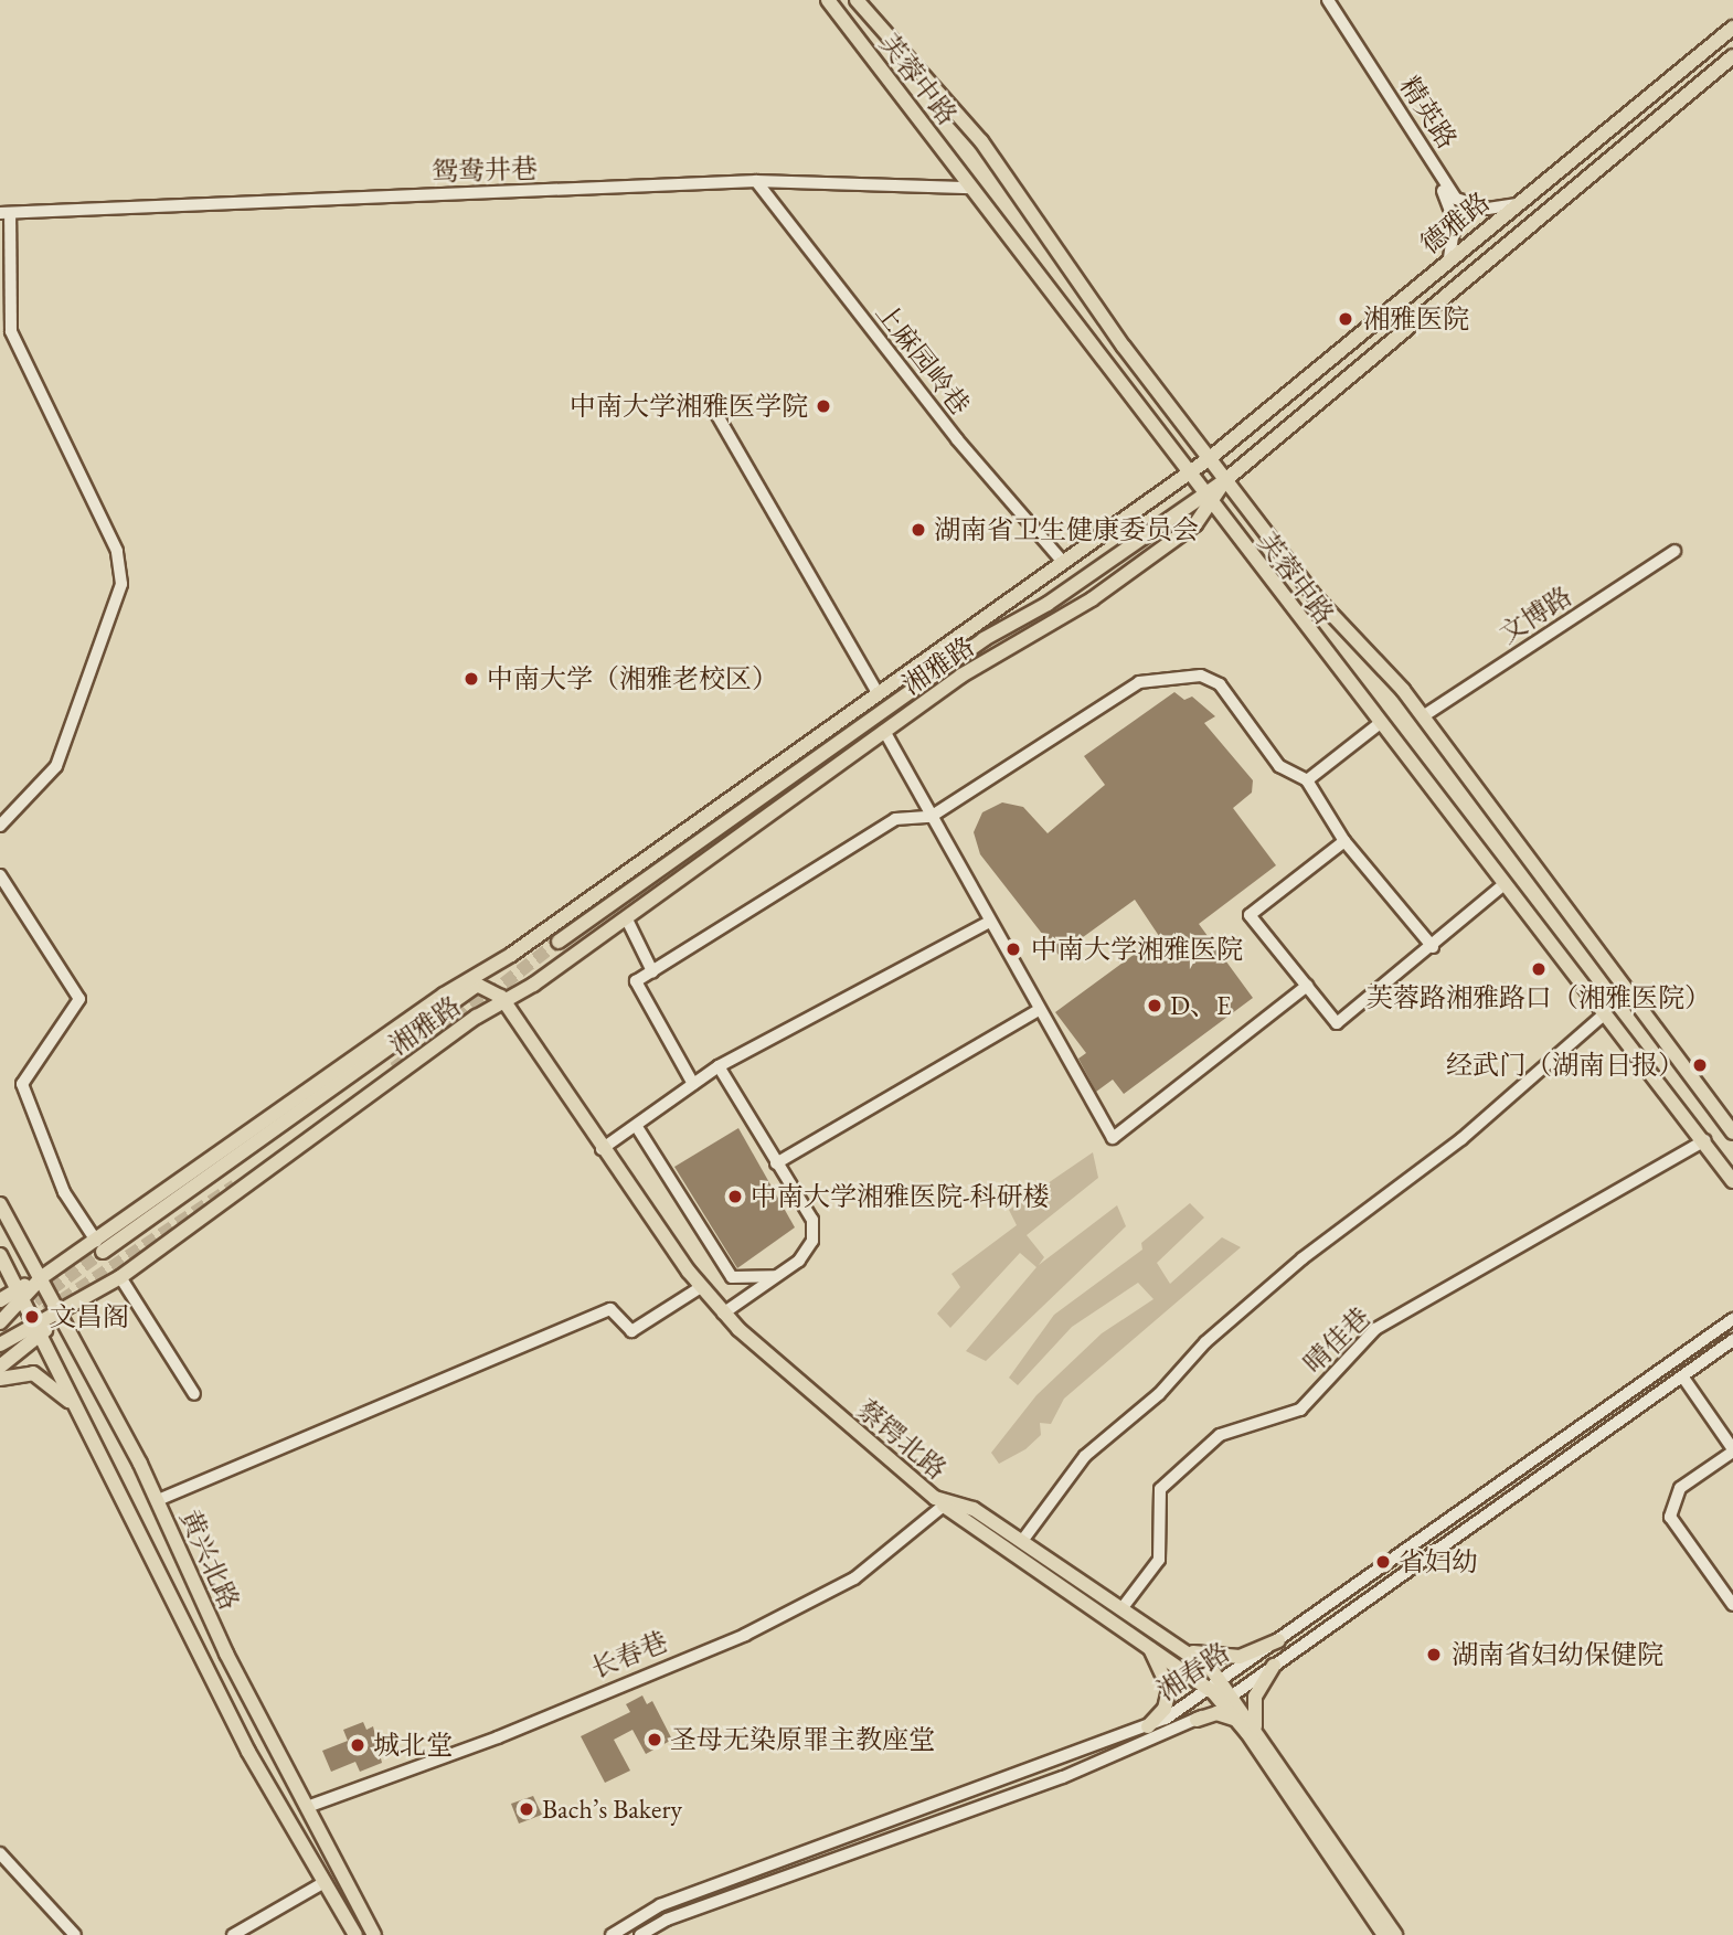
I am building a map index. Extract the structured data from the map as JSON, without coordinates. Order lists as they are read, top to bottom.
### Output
{
  "streets": {
    "main road": [
      "芙蓉中路",
      "德雅路",
      "湘雅路",
      "蔡锷北路",
      "黄兴北路"
    ],
    "street": [
      "精英路",
      "鸳鸯井巷",
      "上麻园岭巷",
      "文博路",
      "晴佳巷",
      "长春巷",
      "湘春路"
    ]
  },
  "crossings": [
    ["芙蓉中路", "鸳鸯井巷"],
    ["芙蓉中路", "德雅路"],
    ["芙蓉中路", "文博路"],
    ["芙蓉中路", "湘雅路"],
    ["芙蓉中路", "晴佳巷"],
    ["精英路", "德雅路"],
    ["鸳鸯井巷", "上麻园岭巷"],
    ["德雅路", "湘雅路"],
    ["上麻园岭巷", "湘雅路"],
    ["湘雅路", "蔡锷北路"],
    ["湘雅路", "黄兴北路"],
    ["晴佳巷", "蔡锷北路"],
    ["蔡锷北路", "长春巷"],
    ["蔡锷北路", "湘春路"],
    ["黄兴北路", "长春巷"]
  ],
  "places": [
    "湘雅医院",
    "中南大学湘雅医学院",
    "湖南省卫生健康委员会",
    "中南大学（湘雅老校区）",
    "中南大学湘雅医院",
    "芙蓉路湘雅路口（湘雅医院）",
    "D、E",
    "经武门（湖南日报）",
    "中南大学湘雅医院-科研楼",
    "文昌阁",
    "省妇幼",
    "湖南省妇幼保健院",
    "圣母无染原罪主教座堂",
    "城北堂",
    "Bach’s Bakery"
  ]
}
